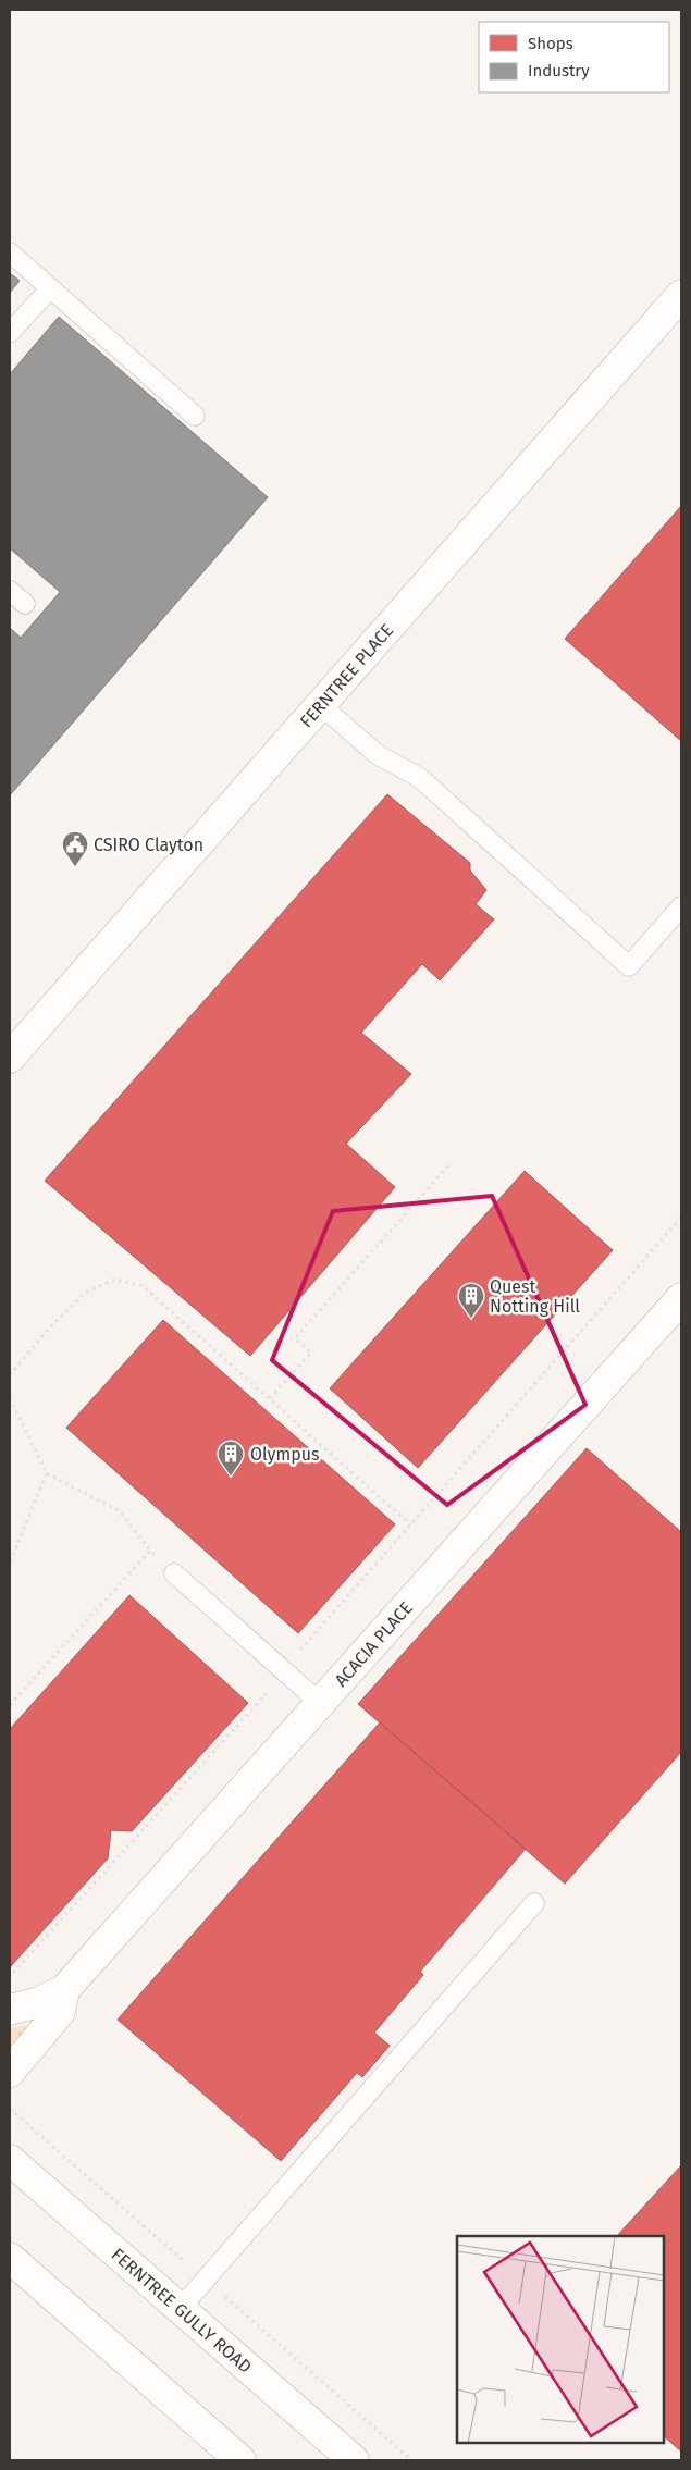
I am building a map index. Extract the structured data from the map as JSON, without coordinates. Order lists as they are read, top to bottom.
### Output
{
  "streets": {
    "street": ["FERNTREE PLACE", "ACACIA PLACE", "FERNTREE GULLY ROAD"]
  },
  "places": {
    "public building": ["CSIRO Clayton"],
    "building": ["Quest Notting Hill", "Olympus"]
  },
  "legend": ["Shops", "Industry"]
}
